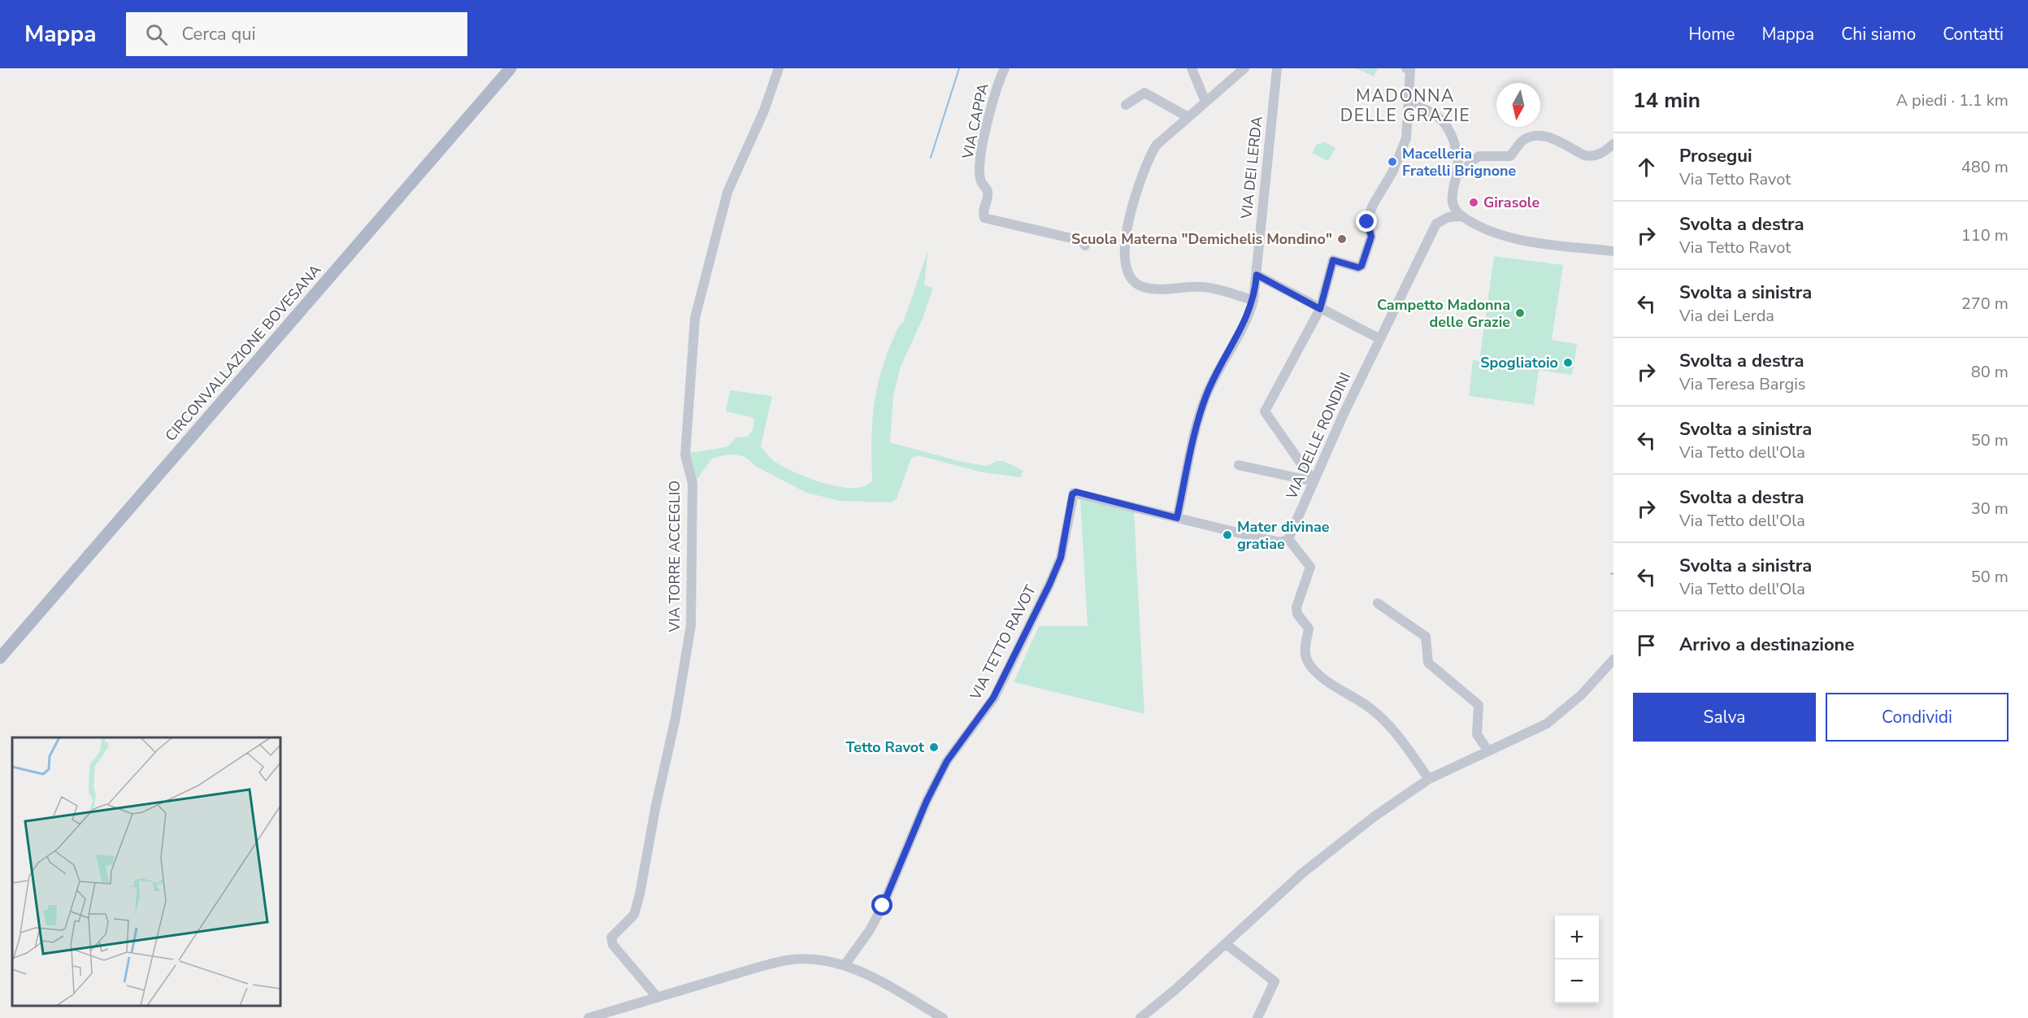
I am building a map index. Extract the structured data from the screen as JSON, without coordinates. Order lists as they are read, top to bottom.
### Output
{
  "streets": {
    "main road": ["CIRCONVALLAZIONE BOVESANA"],
    "street": [
      "VIA CAPPA",
      "VIA DEI LERDA",
      "VIA DELLE RONDINI",
      "VIA TORRE ACCEGLIO",
      "VIA TETTO RAVOT"
    ]
  },
  "crossings": [
    ["VIA DEI LERDA", "VIA TETTO RAVOT"],
    ["VIA DELLE RONDINI", "VIA TETTO RAVOT"]
  ],
  "districts": ["MADONNA DELLE GRAZIE"],
  "places": [
    "Macelleria Fratelli Brignone",
    "Girasole",
    "Scuola Materna \"Demichelis Mondino\"",
    "Campetto Madonna delle Grazie",
    "Spogliatoio",
    "Mater divinae gratiae",
    "Tetto Ravot"
  ],
  "north": "bottom",
  "page": {
    "header": "Mappa",
    "search": "Cerca qui",
    "nav": [
      "Home",
      "Mappa",
      "Chi siamo",
      "Contatti"
    ],
    "heading": ["14 min", "A piedi · 1.1 km"],
    "list": [
      ["Prosegui", "Via Tetto Ravot", "480 m"],
      ["Svolta a destra", "Via Tetto Ravot", "110 m"],
      ["Svolta a sinistra", "Via dei Lerda", "270 m"],
      ["Svolta a destra", "Via Teresa Bargis", "80 m"],
      ["Svolta a sinistra", "Via Tetto dell'Ola", "50 m"],
      ["Svolta a destra", "Via Tetto dell'Ola", "30 m"],
      ["Svolta a sinistra", "Via Tetto dell'Ola", "50 m"],
      "Arrivo a destinazione"
    ],
    "buttons": ["Salva", "Condividi"],
    "map_buttons": ["+", "−"]
  }
}
